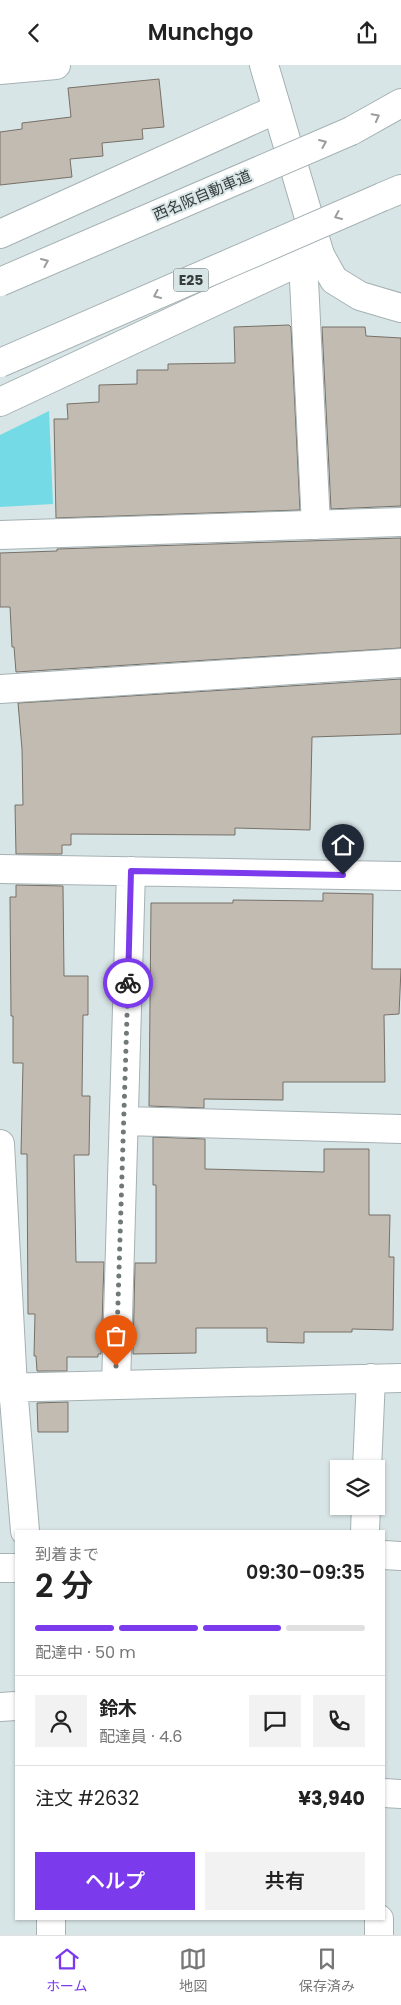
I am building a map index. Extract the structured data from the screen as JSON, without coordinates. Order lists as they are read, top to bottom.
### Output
{
  "streets": {
    "main road": ["西名阪自動車道", "E25"]
  },
  "page": {
    "header": "Munchgo",
    "heading": ["2 分", "到着まで", "09:30–09:35"],
    "panel": [
      "鈴木",
      "配達員 · 4.6",
      "注文 #2632",
      "¥3,940"
    ],
    "bar": "配達中 · 50 m",
    "buttons": ["ヘルプ", "共有"],
    "tabs": ["ホーム", "地図", "保存済み"]
  }
}
